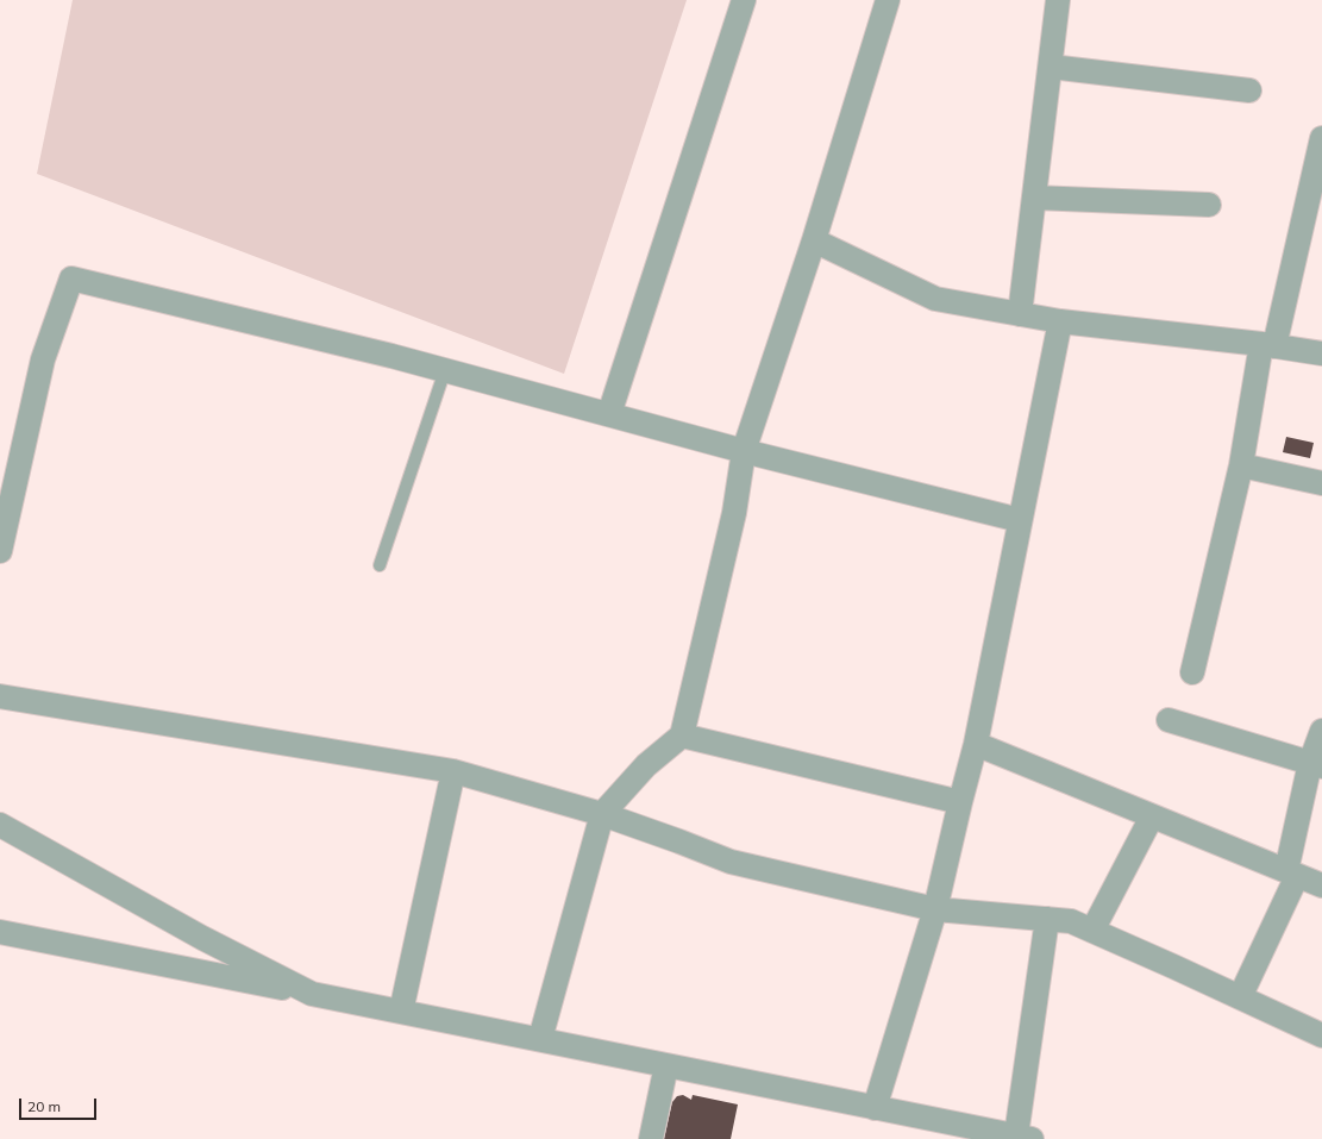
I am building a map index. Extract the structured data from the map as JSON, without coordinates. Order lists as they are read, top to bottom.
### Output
{
  "scale_bar": "20 m"
}
